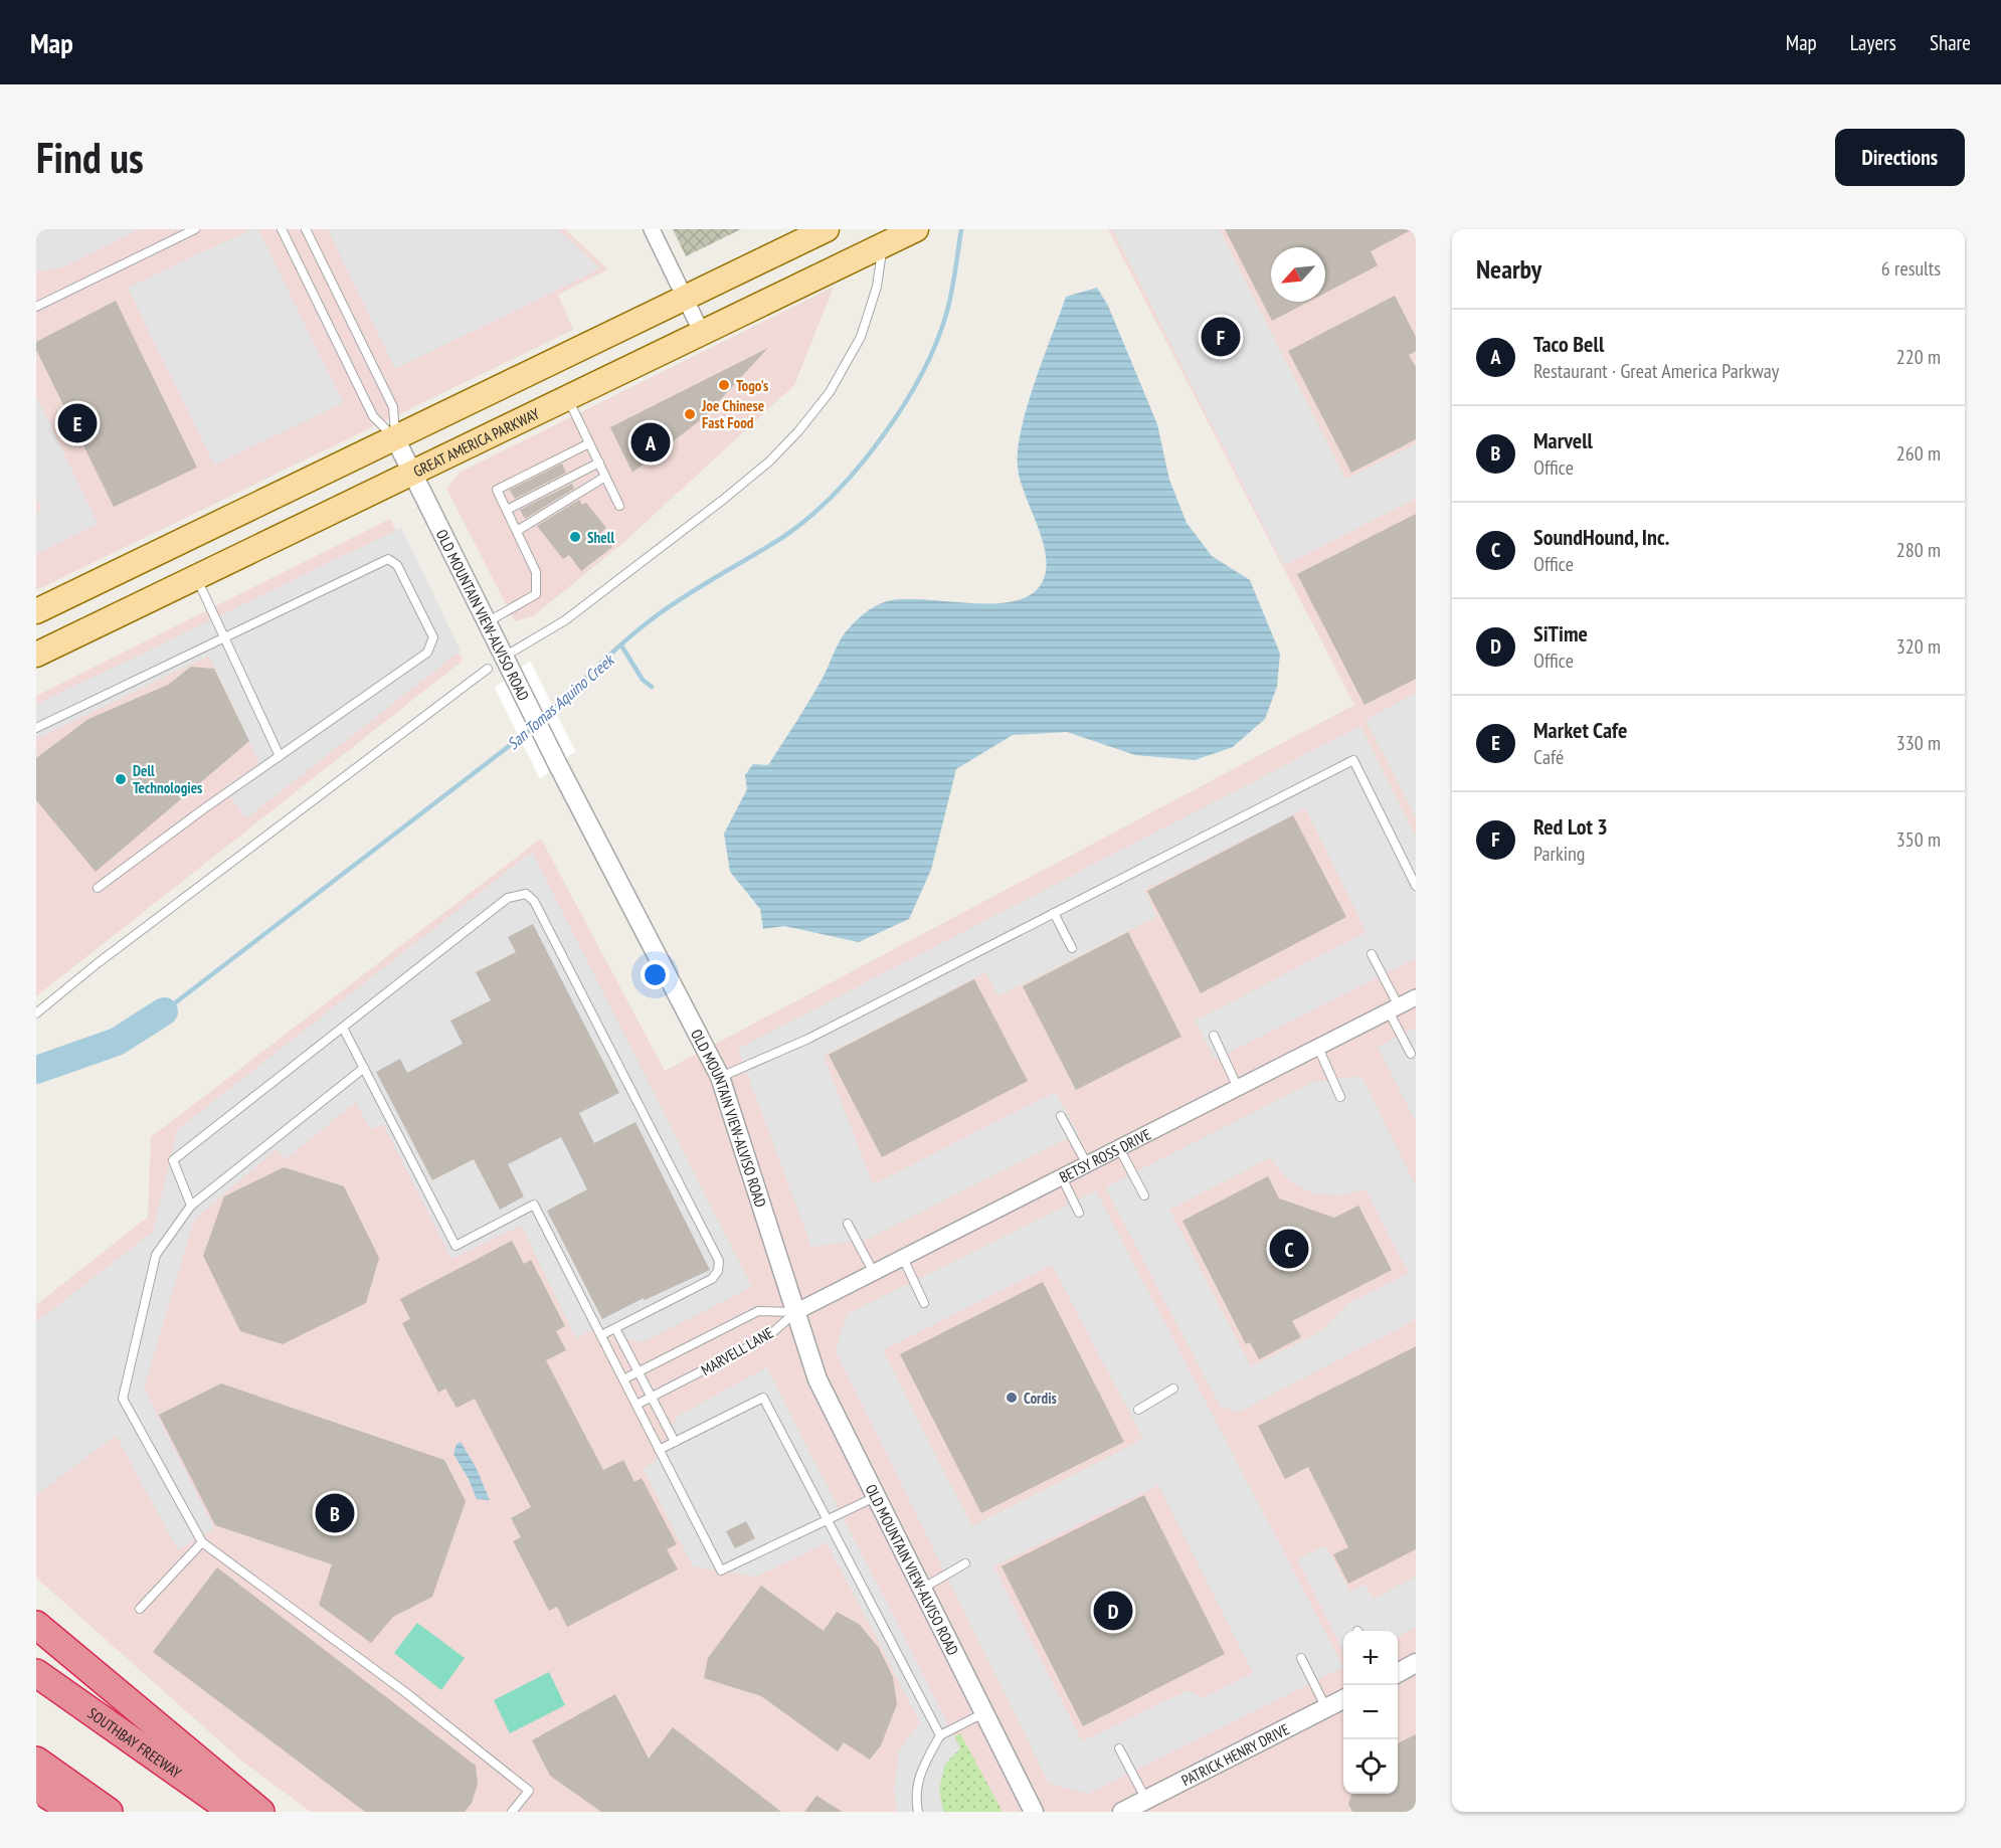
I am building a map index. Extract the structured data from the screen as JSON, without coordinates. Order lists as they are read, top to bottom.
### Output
{
  "streets": {
    "highway": ["SOUTHBAY FREEWAY"],
    "main road": ["GREAT AMERICA PARKWAY"],
    "street": ["OLD MOUNTAIN VIEW-ALVISO ROAD", "BETSY ROSS DRIVE", "PATRICK HENRY DRIVE"],
    "lane": ["MARVELL LANE"]
  },
  "crossings": [
    ["GREAT AMERICA PARKWAY", "OLD MOUNTAIN VIEW-ALVISO ROAD"],
    ["OLD MOUNTAIN VIEW-ALVISO ROAD", "BETSY ROSS DRIVE"],
    ["OLD MOUNTAIN VIEW-ALVISO ROAD", "MARVELL LANE"],
    ["BETSY ROSS DRIVE", "MARVELL LANE"]
  ],
  "water": ["San Tomas Aquino Creek"],
  "places": [
    "Togo's",
    "Joe Chinese Fast Food",
    "Shell",
    "Dell Technologies",
    "Cordis"
  ],
  "north": "bottom left",
  "page": {
    "header": "Map",
    "nav": ["Map", "Layers", "Share"],
    "buttons": "Directions",
    "title": "Find us",
    "heading": ["Nearby", "6 results"],
    "list": [
      {
        "mark": "A",
        "name": "Taco Bell",
        "note": "Restaurant · Great America Parkway",
        "value": "220 m"
      },
      {
        "mark": "B",
        "name": "Marvell",
        "note": "Office",
        "value": "260 m"
      },
      {
        "mark": "C",
        "name": "SoundHound, Inc.",
        "note": "Office",
        "value": "280 m"
      },
      {
        "mark": "D",
        "name": "SiTime",
        "note": "Office",
        "value": "320 m"
      },
      {
        "mark": "E",
        "name": "Market Cafe",
        "note": "Café",
        "value": "330 m"
      },
      {
        "mark": "F",
        "name": "Red Lot 3",
        "note": "Parking",
        "value": "350 m"
      }
    ],
    "pins": [
      "F",
      "E",
      "A",
      "C",
      "B",
      "D"
    ],
    "map_buttons": ["+", "−"]
  }
}
